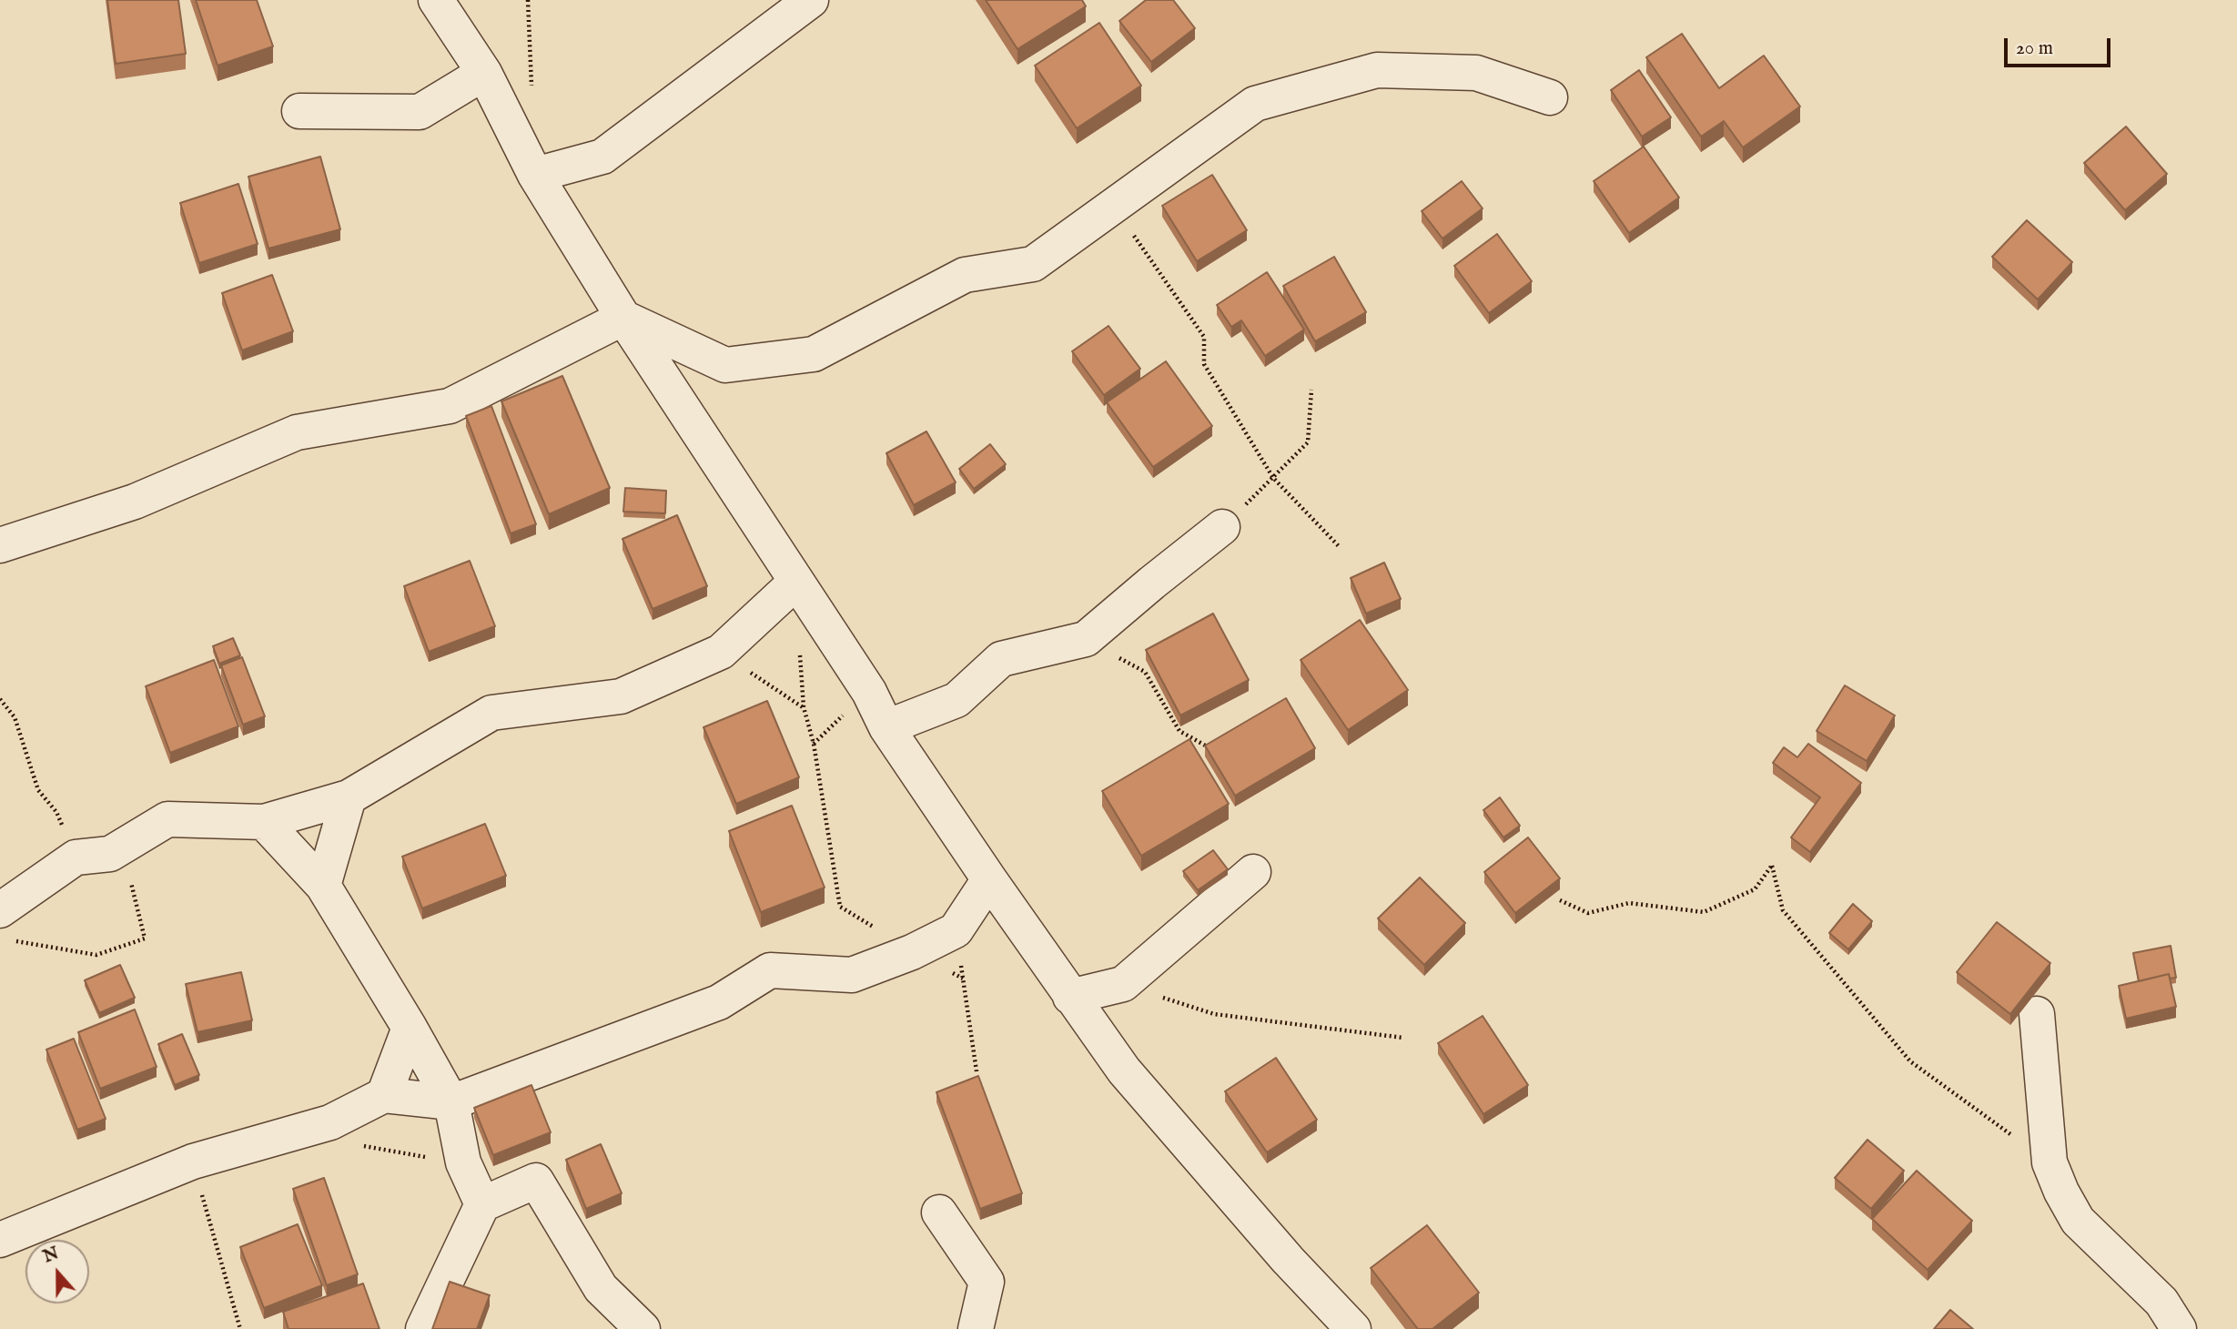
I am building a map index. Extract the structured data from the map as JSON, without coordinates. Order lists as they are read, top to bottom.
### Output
{
  "scale_bar": "20 m",
  "north": "top"
}
